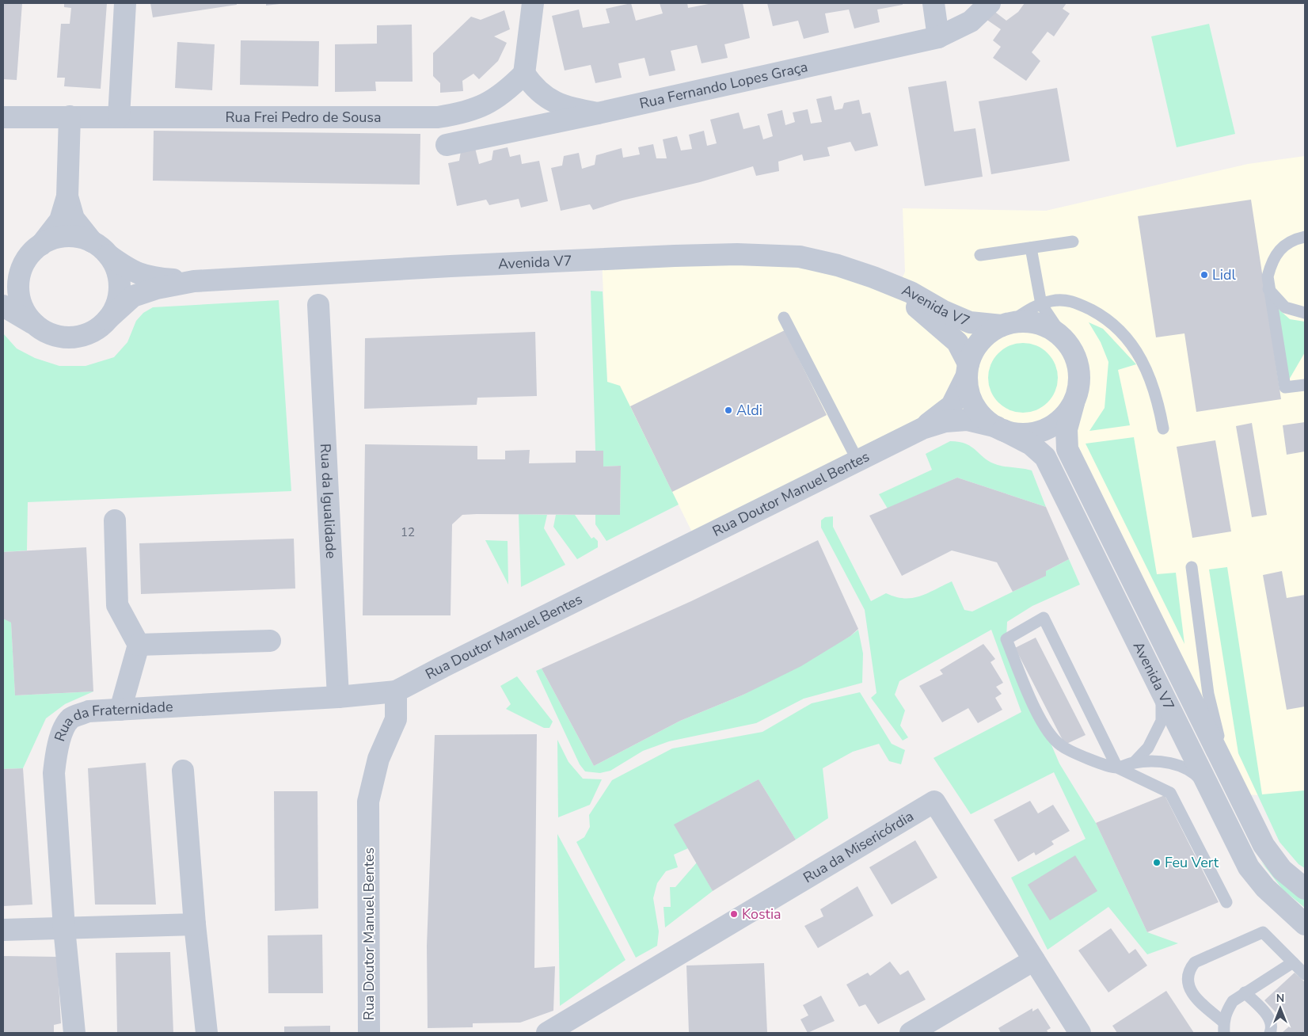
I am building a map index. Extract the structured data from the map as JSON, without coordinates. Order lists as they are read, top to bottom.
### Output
{
  "streets": {
    "street": [
      "Rua Fernando Lopes Graça",
      "Rua Frei Pedro de Sousa",
      "Avenida V7",
      "Rua Doutor Manuel Bentes",
      "Rua da Igualidade",
      "Rua da Fraternidade",
      "Rua da Misericórdia"
    ]
  },
  "crossings": [
    ["Rua Doutor Manuel Bentes", "Rua da Fraternidade"],
    ["Rua da Igualidade", "Rua da Fraternidade"]
  ],
  "places": [
    "Lidl",
    "Aldi",
    "Feu Vert",
    "Kostia"
  ],
  "house_numbers": ["12"],
  "north": "top"
}
